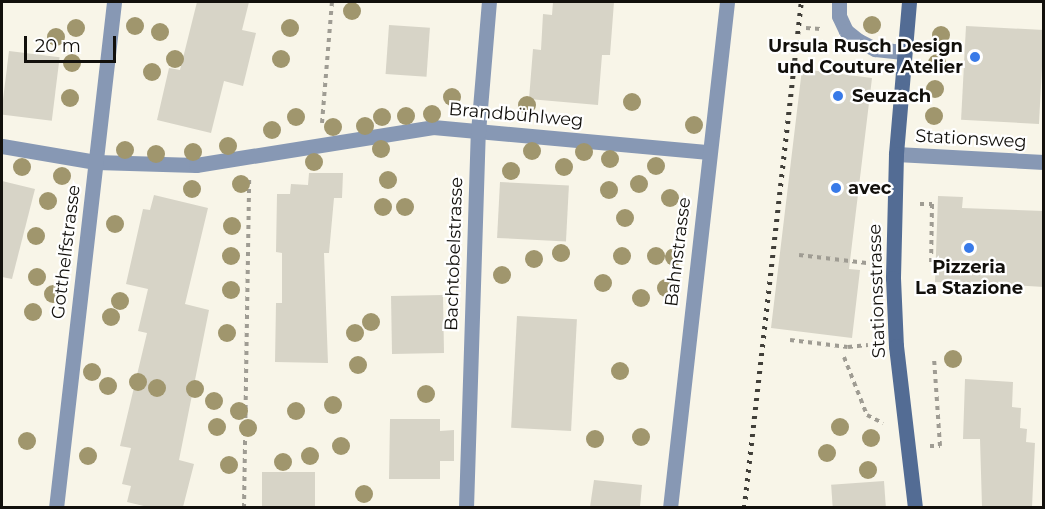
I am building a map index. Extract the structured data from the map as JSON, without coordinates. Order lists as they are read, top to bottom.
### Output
{
  "streets": {
    "main road": ["Stationsstrasse"],
    "street": [
      "Brandbühlweg",
      "Stationsweg",
      "Gotthelfstrasse",
      "Bahnstrasse",
      "Bachtobelstrasse"
    ]
  },
  "crossings": [
    ["Brandbühlweg", "Gotthelfstrasse"],
    ["Brandbühlweg", "Bahnstrasse"],
    ["Brandbühlweg", "Bachtobelstrasse"],
    ["Stationsweg", "Stationsstrasse"]
  ],
  "places": [
    "Ursula Rusch Design und Couture Atelier",
    "Seuzach",
    "avec",
    "Pizzeria La Stazione"
  ],
  "scale_bar": "20 m"
}
